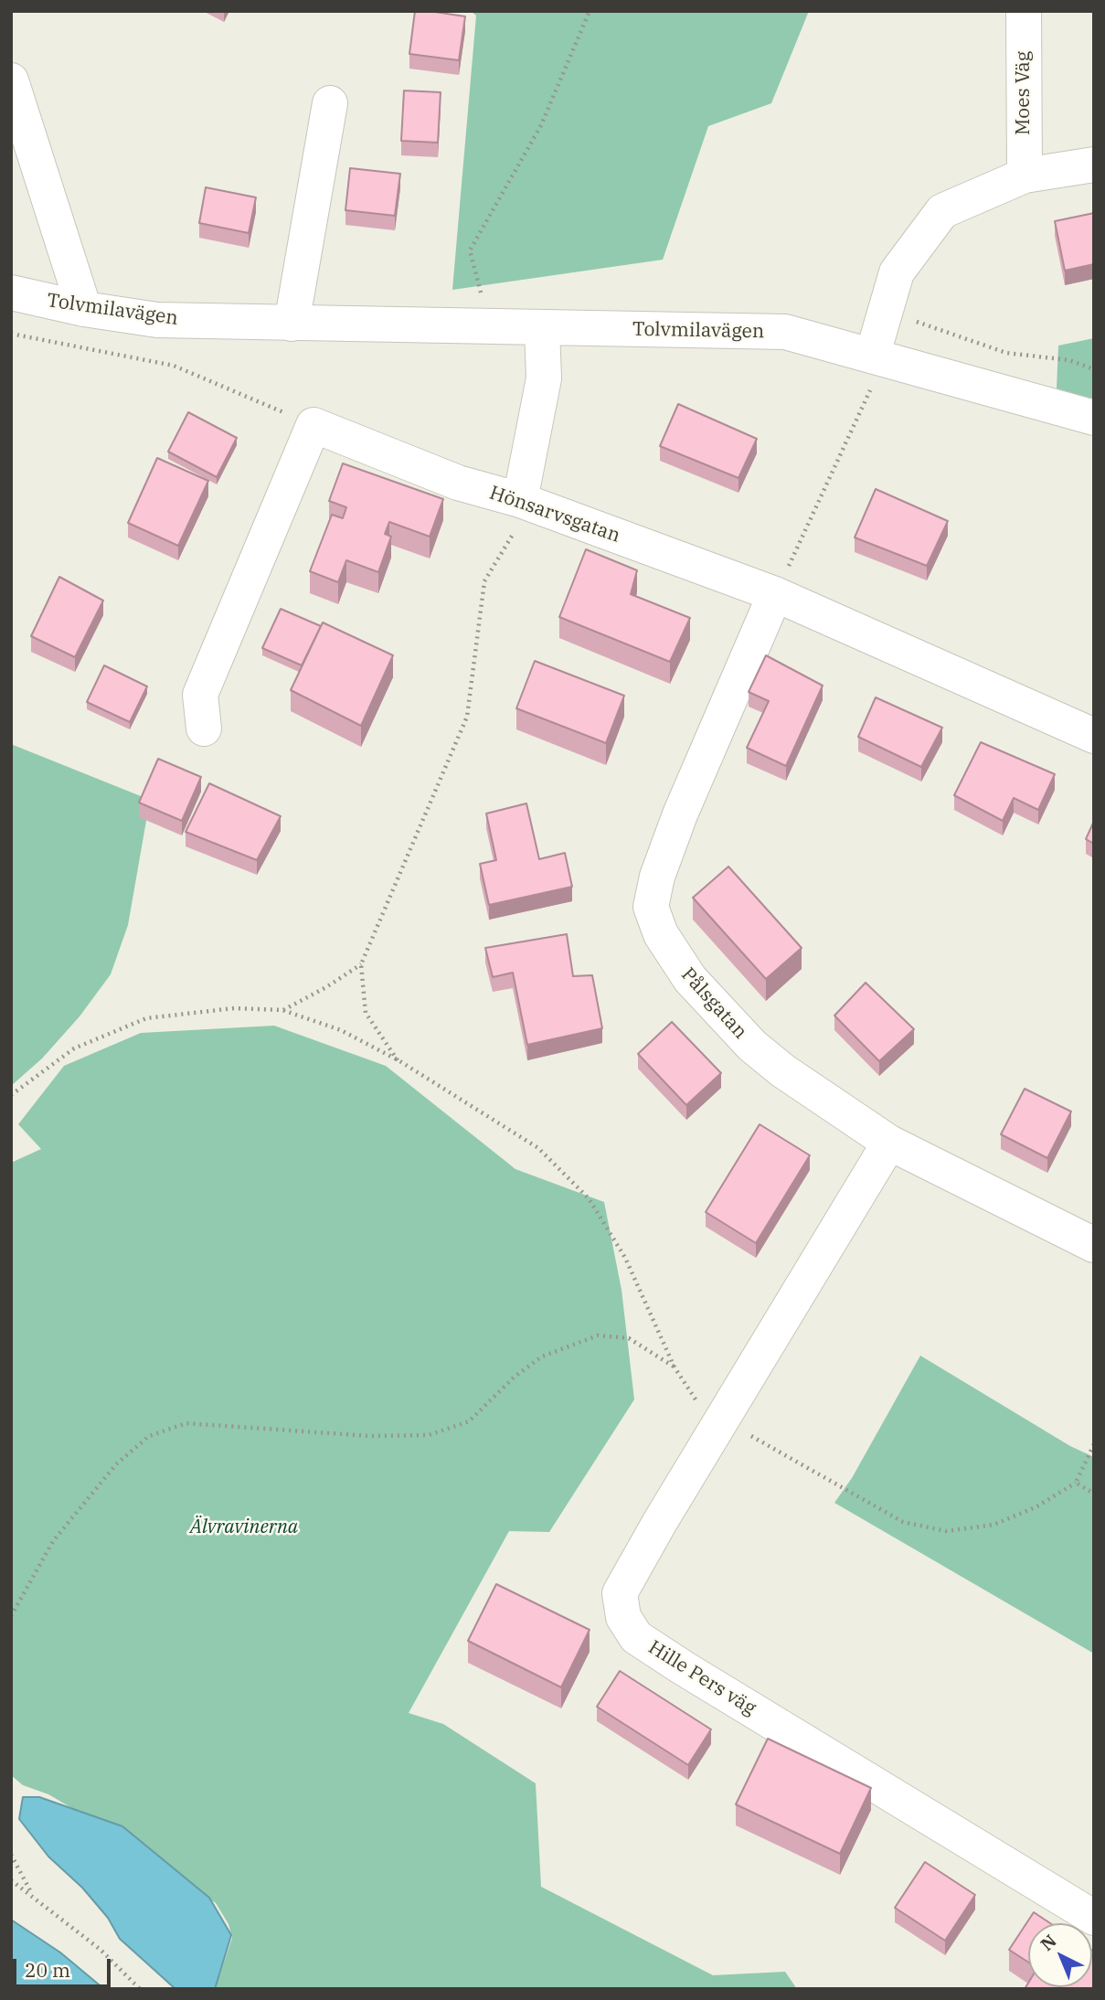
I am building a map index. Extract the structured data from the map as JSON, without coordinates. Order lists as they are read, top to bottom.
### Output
{
  "streets": {
    "street": [
      "Moes Väg",
      "Tolvmilavägen",
      "Hönsarvsgatan",
      "Pålsgatan",
      "Hille Pers väg"
    ]
  },
  "crossings": [
    ["Hönsarvsgatan", "Pålsgatan"],
    ["Pålsgatan", "Hille Pers väg"]
  ],
  "parks": ["Älvravinerna"],
  "scale_bar": "20 m",
  "north": "top left"
}
